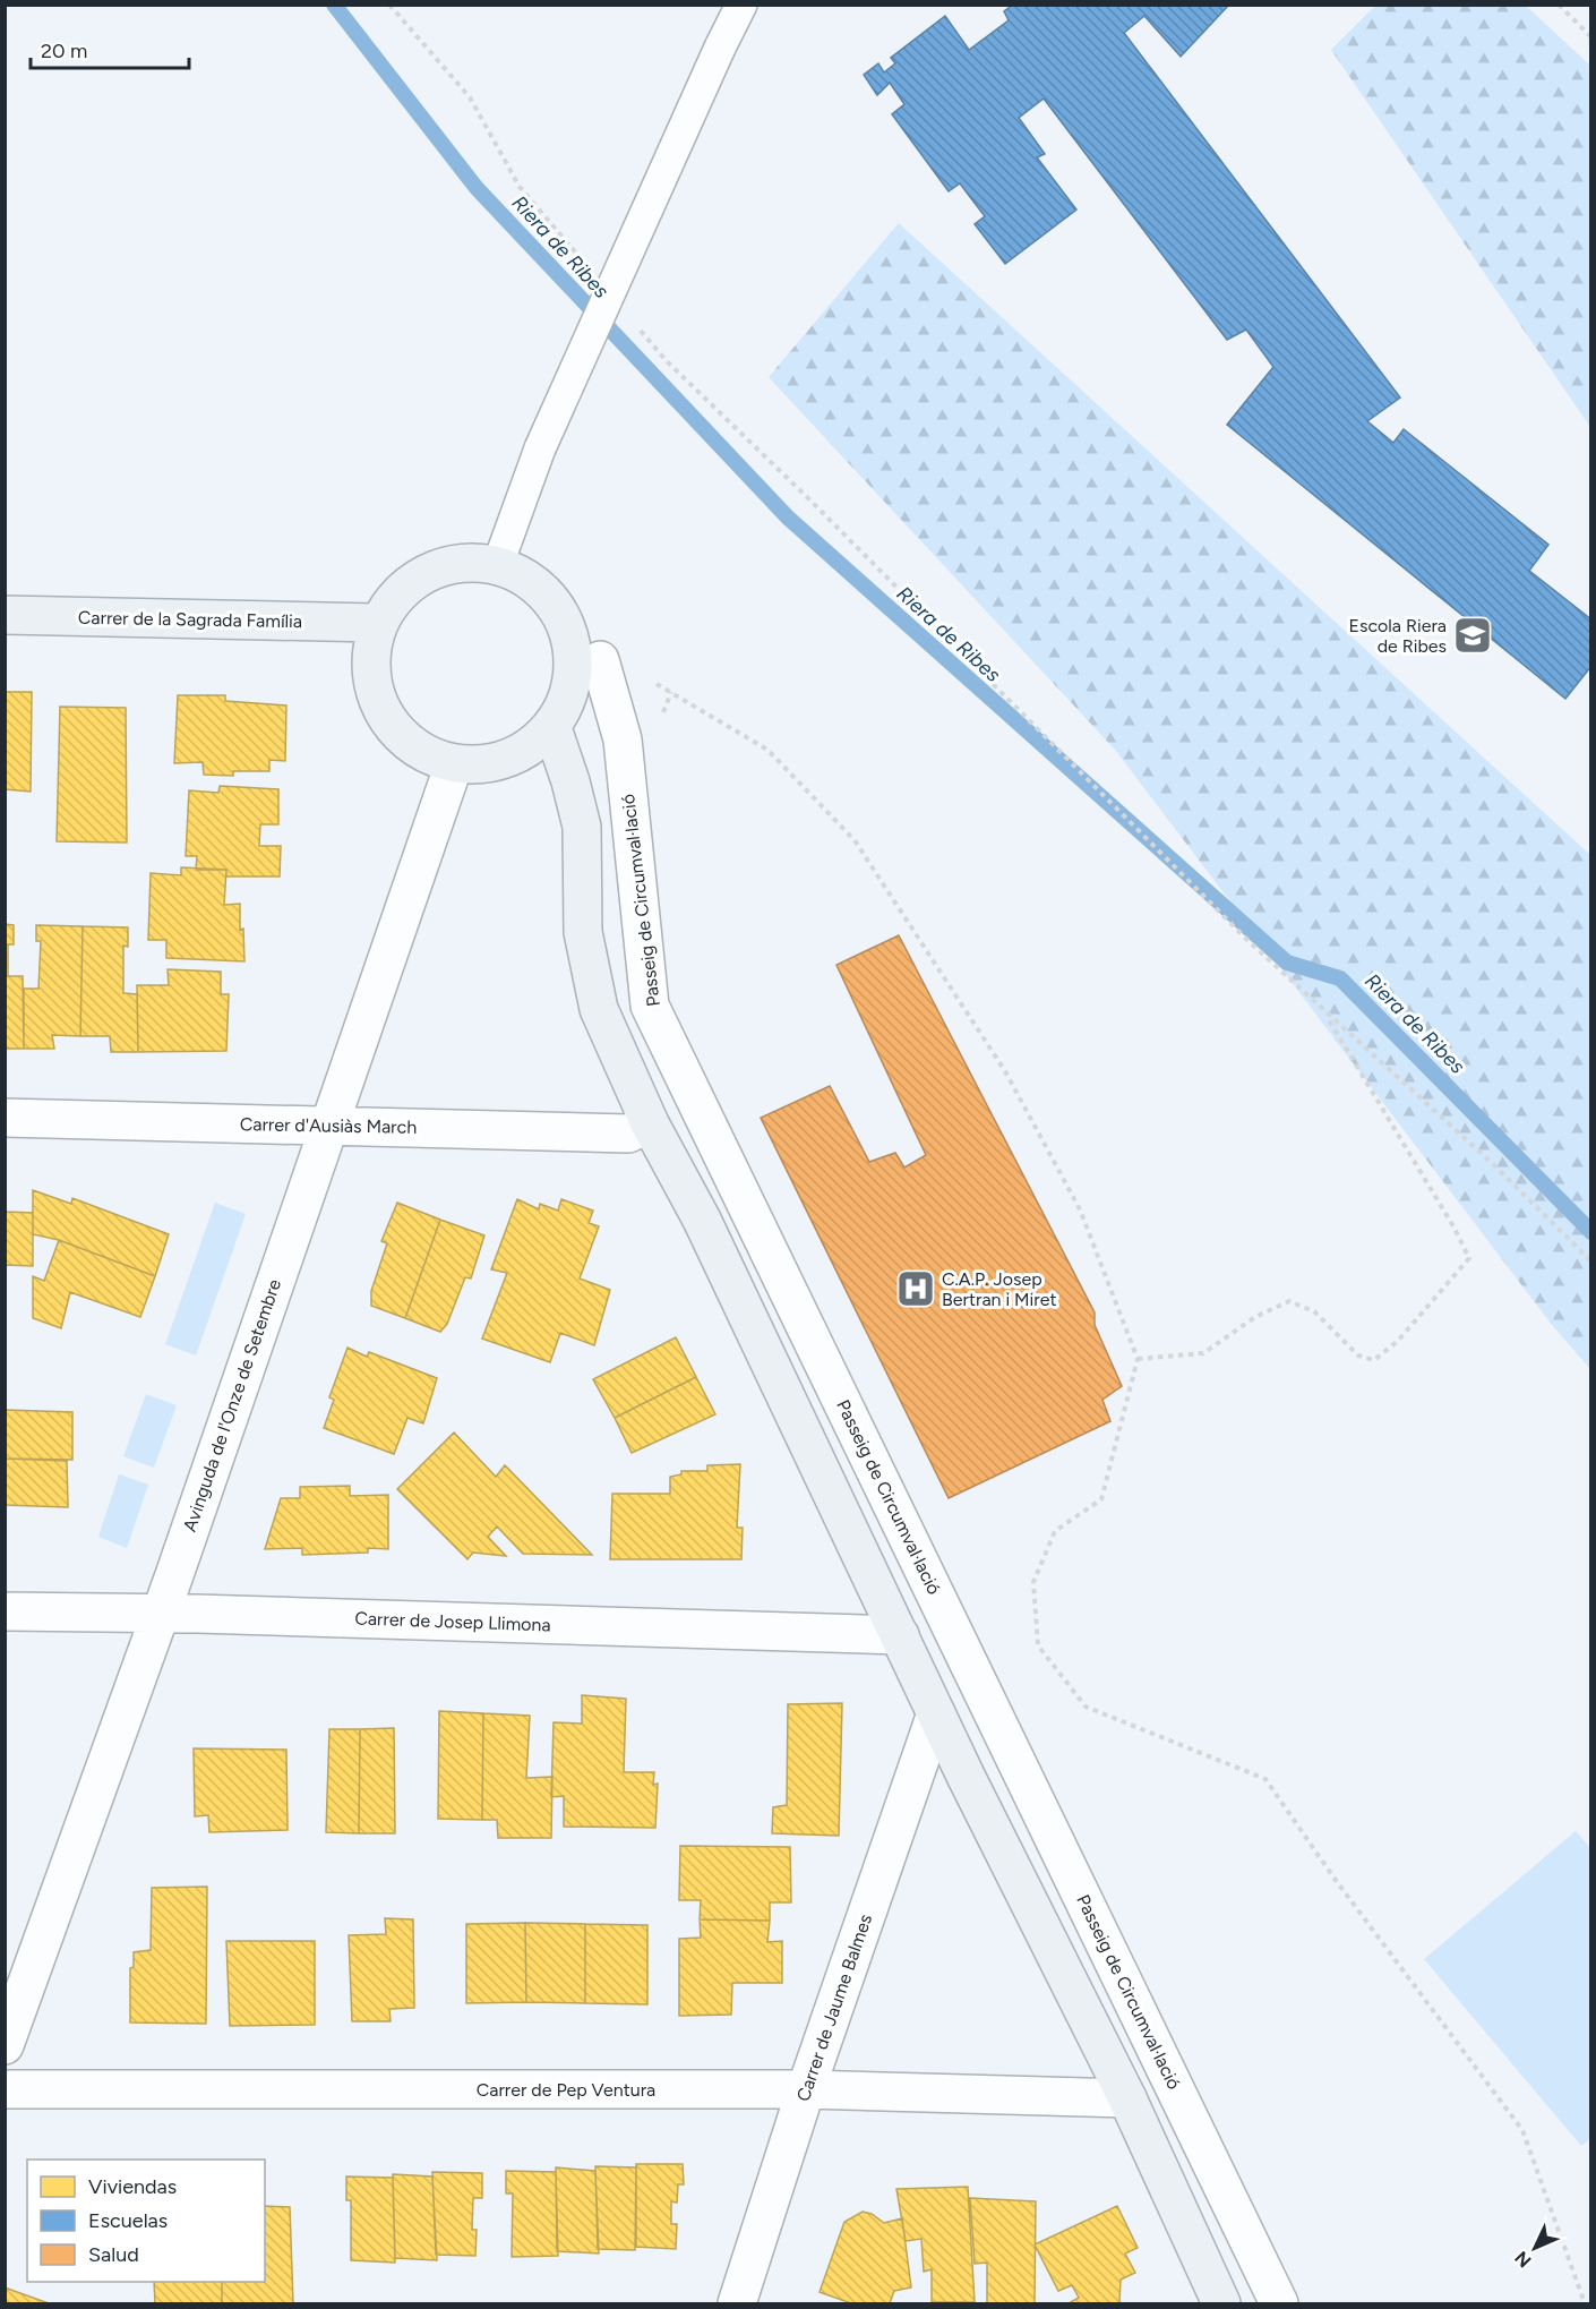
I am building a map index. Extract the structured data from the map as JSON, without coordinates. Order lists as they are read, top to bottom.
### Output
{
  "streets": {
    "street": [
      "Carrer de la Sagrada Família",
      "Passeig de Circumval·lació",
      "Carrer d'Ausiàs March",
      "Avinguda de l'Onze de Setembre",
      "Carrer de Josep Llimona",
      "Carrer de Jaume Balmes",
      "Carrer de Pep Ventura"
    ]
  },
  "crossings": [
    ["Carrer de la Sagrada Família", "Avinguda de l'Onze de Setembre"],
    ["Carrer d'Ausiàs March", "Avinguda de l'Onze de Setembre"],
    ["Avinguda de l'Onze de Setembre", "Carrer de Josep Llimona"],
    ["Carrer de Jaume Balmes", "Carrer de Pep Ventura"]
  ],
  "water": ["Riera de Ribes"],
  "places": {
    "school or university": ["Escola Riera de Ribes"],
    "hospital": ["C.A.P. Josep Bertran i Miret"]
  },
  "legend": ["Viviendas", "Escuelas", "Salud"],
  "scale_bar": "20 m",
  "north": "bottom left"
}
